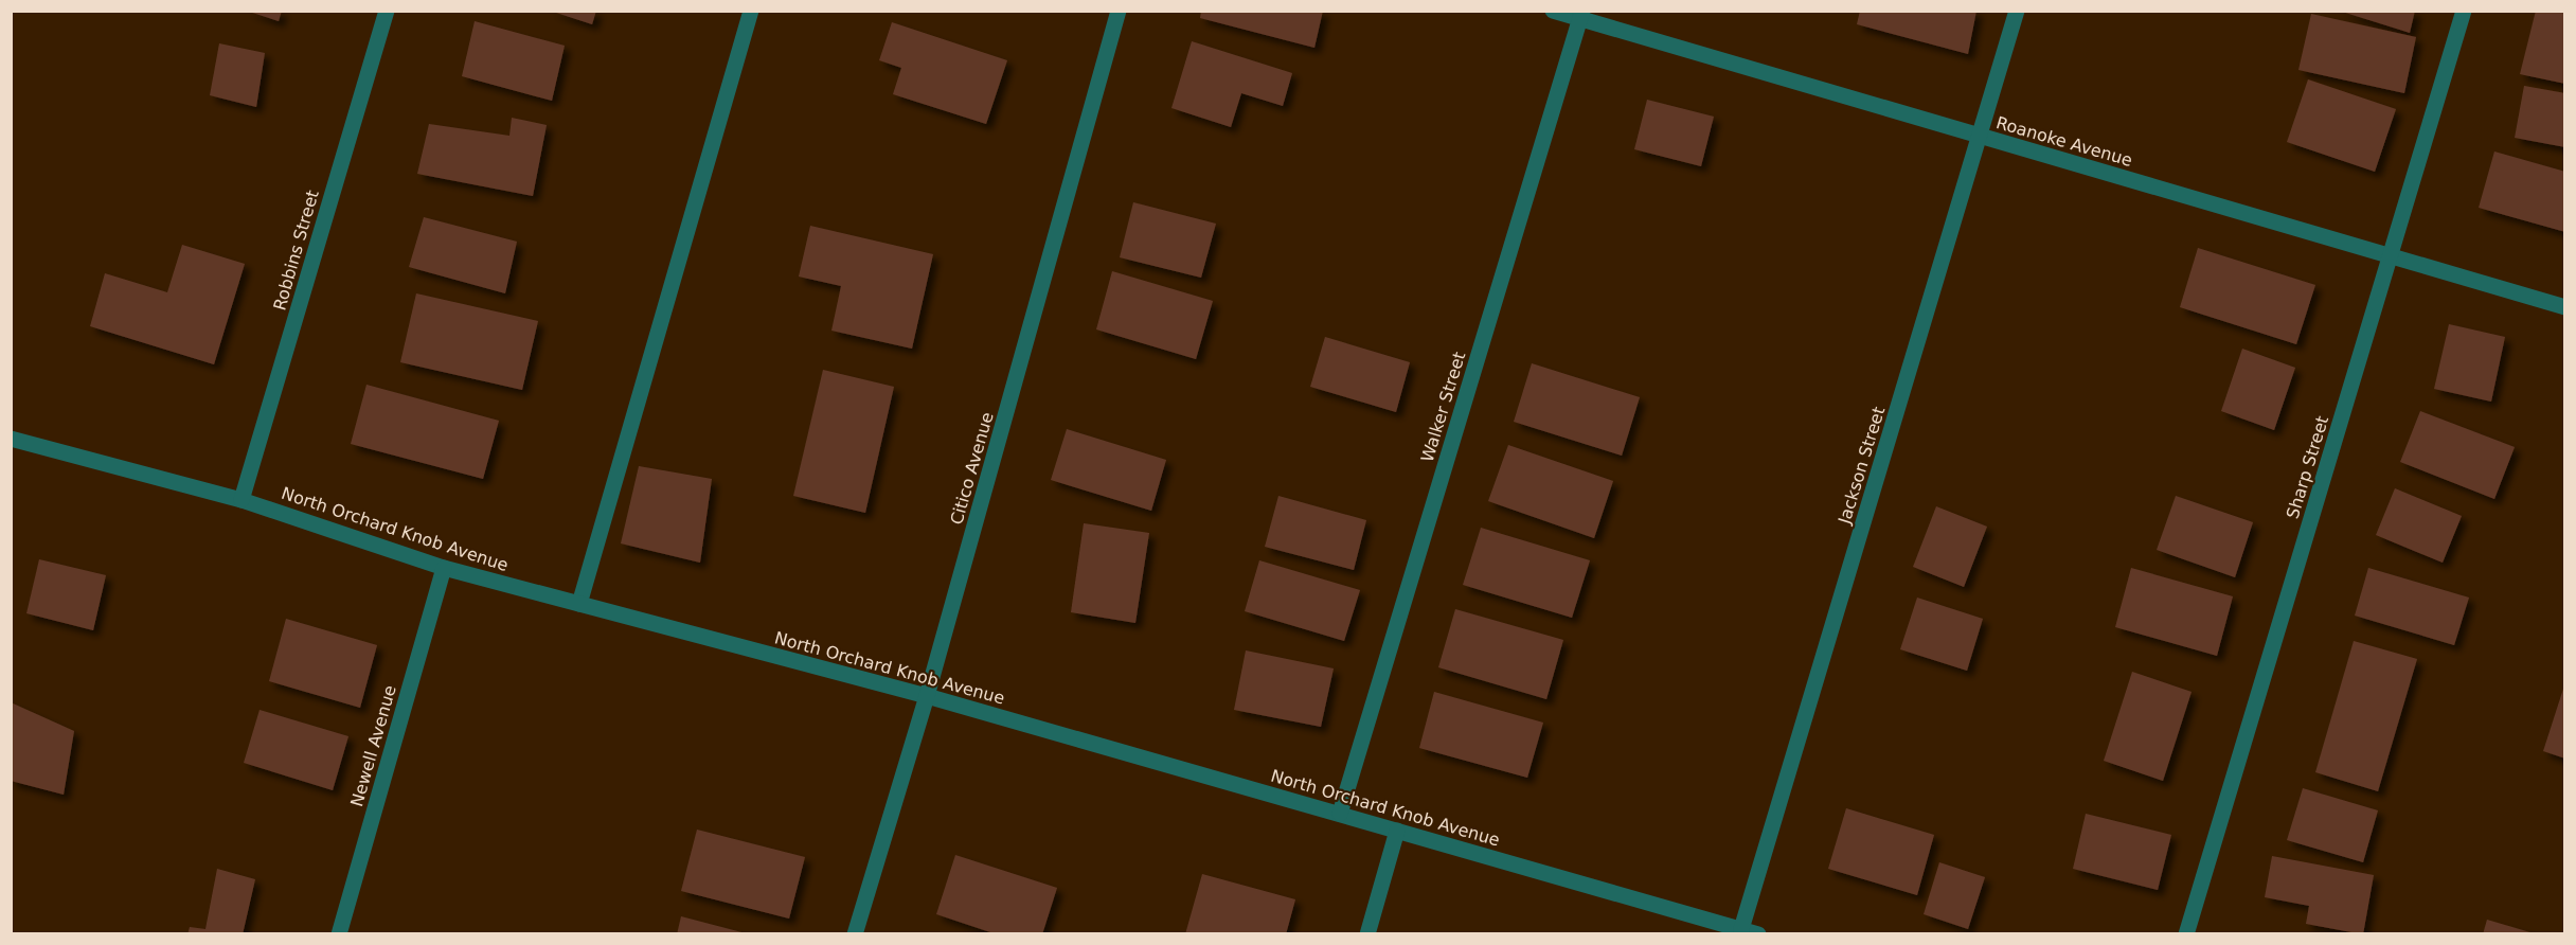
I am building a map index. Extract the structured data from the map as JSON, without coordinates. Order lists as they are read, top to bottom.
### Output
{
  "streets": {
    "street": [
      "Roanoke Avenue",
      "Robbins Street",
      "Walker Street",
      "Jackson Street",
      "Sharp Street",
      "Citico Avenue",
      "North Orchard Knob Avenue",
      "Newell Avenue"
    ]
  },
  "crossings": [
    ["Roanoke Avenue", "Walker Street"],
    ["Roanoke Avenue", "Jackson Street"],
    ["Roanoke Avenue", "Sharp Street"],
    ["Robbins Street", "North Orchard Knob Avenue"],
    ["Walker Street", "North Orchard Knob Avenue"],
    ["Jackson Street", "North Orchard Knob Avenue"],
    ["Citico Avenue", "North Orchard Knob Avenue"],
    ["North Orchard Knob Avenue", "Newell Avenue"]
  ]
}
